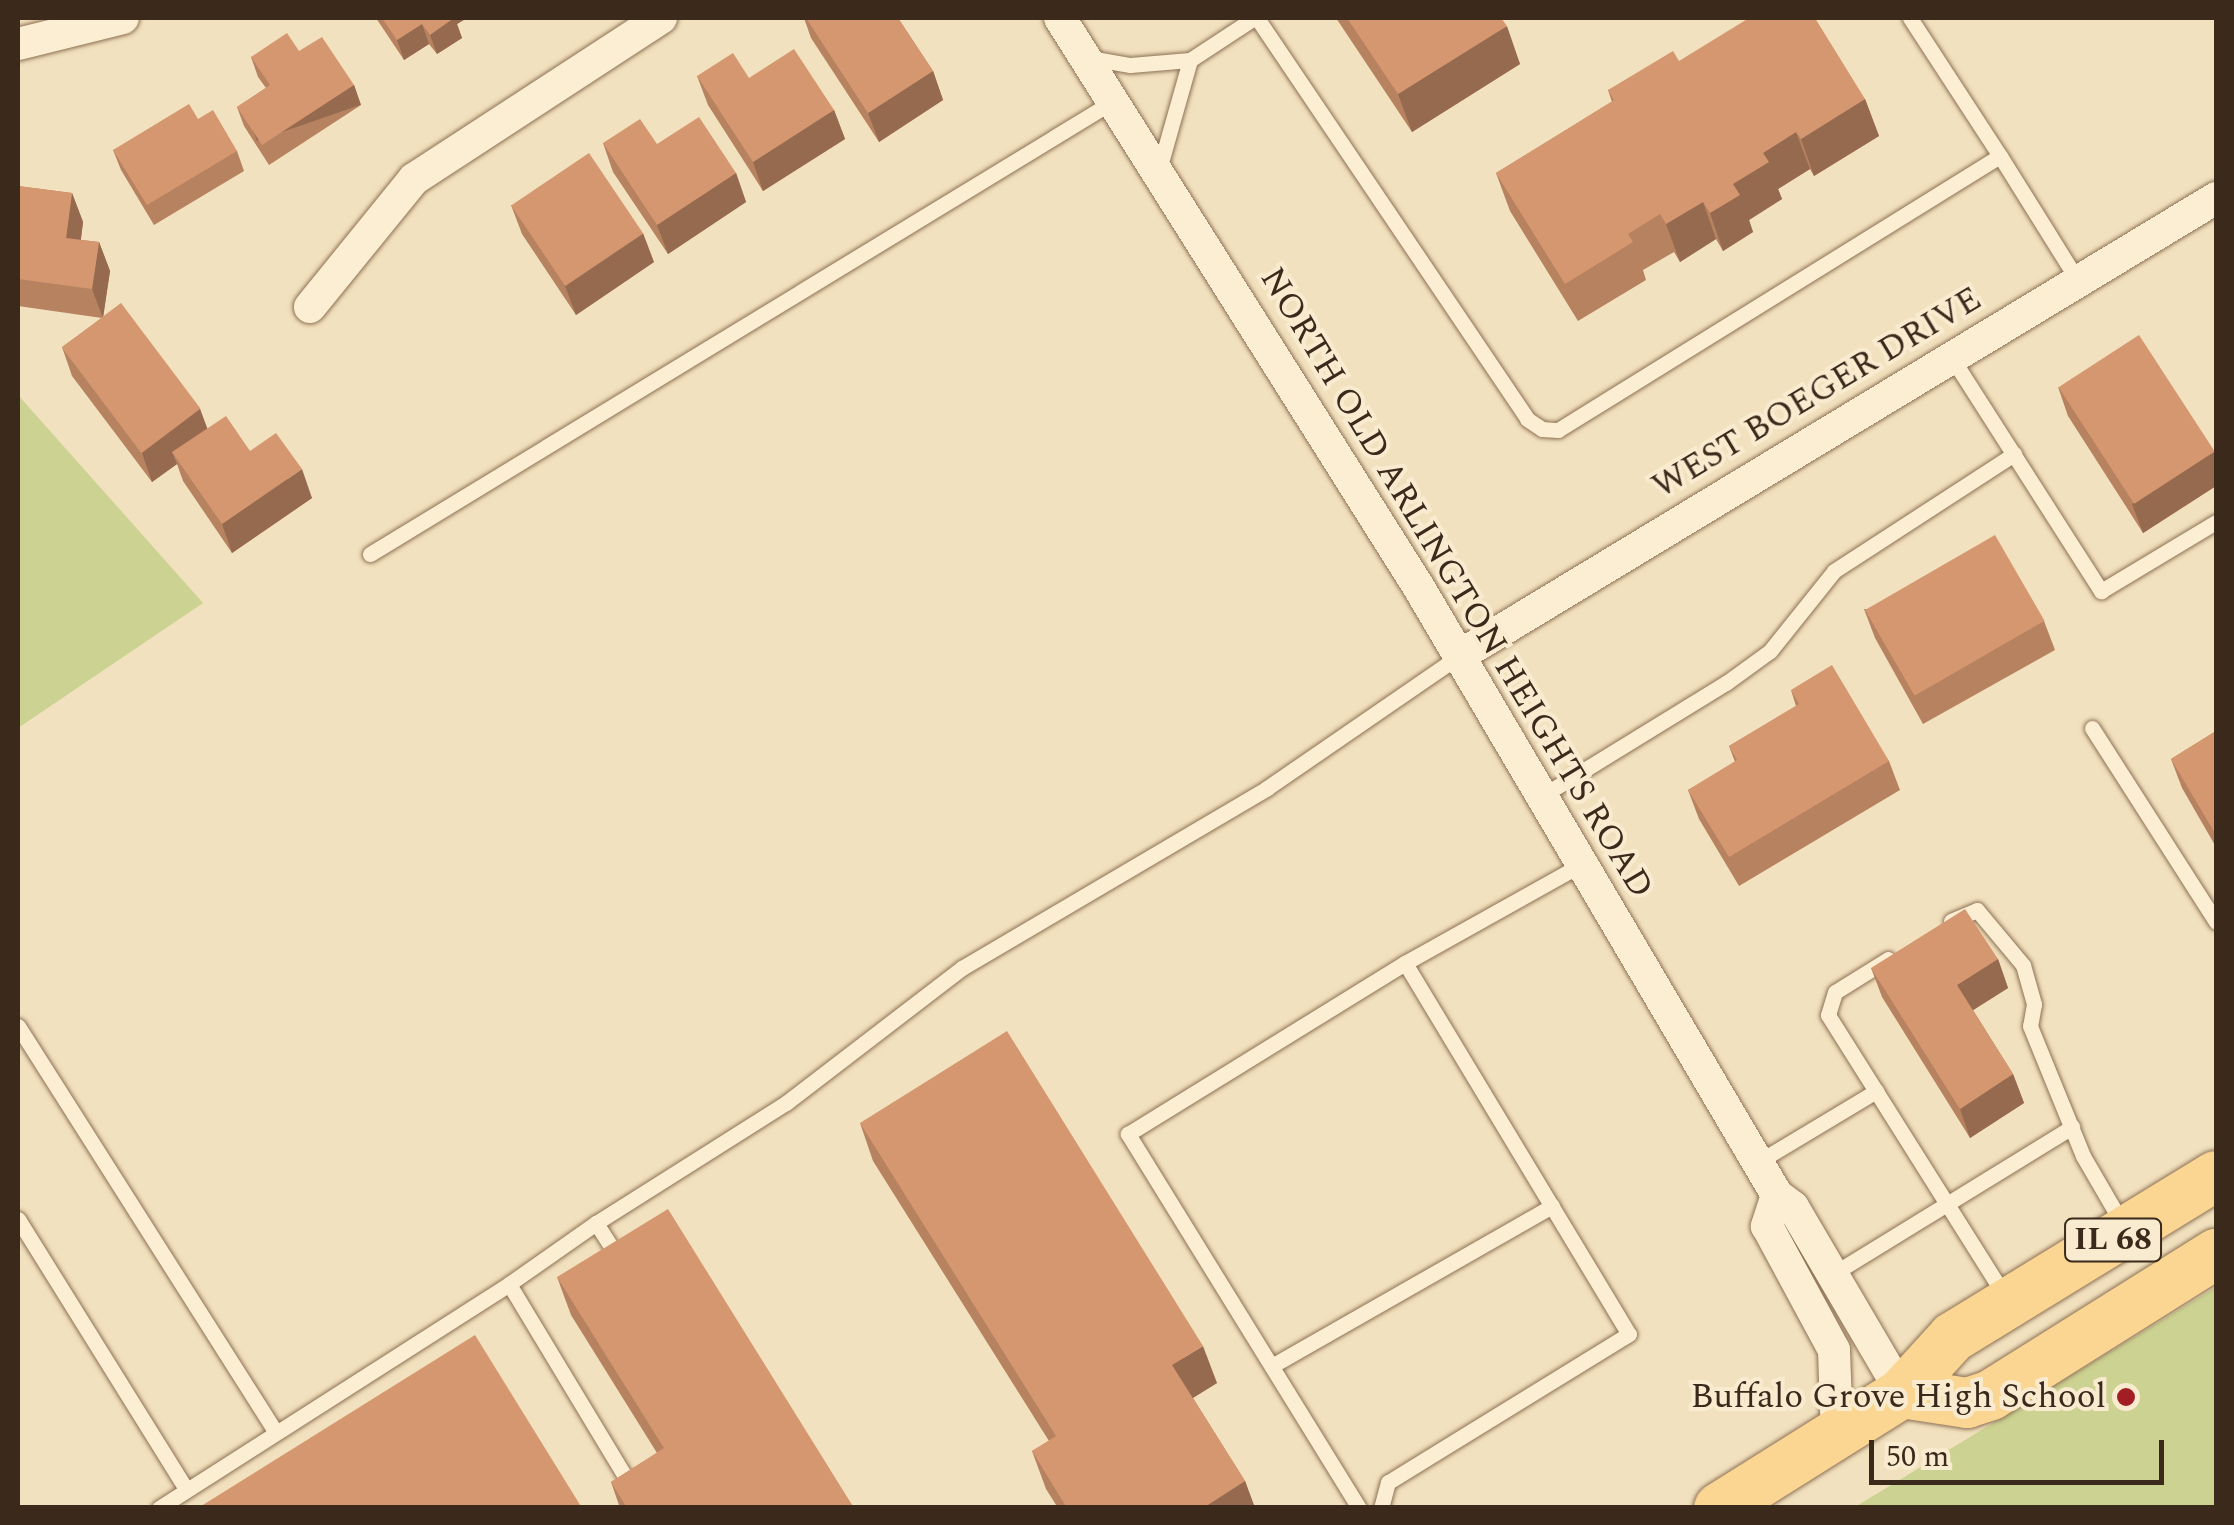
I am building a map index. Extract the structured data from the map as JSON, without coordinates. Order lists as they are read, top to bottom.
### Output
{
  "streets": {
    "main road": ["IL 68"],
    "street": ["WEST BOEGER DRIVE", "NORTH OLD ARLINGTON HEIGHTS ROAD"]
  },
  "crossings": [
    ["WEST BOEGER DRIVE", "NORTH OLD ARLINGTON HEIGHTS ROAD"],
    ["NORTH OLD ARLINGTON HEIGHTS ROAD", "IL 68"]
  ],
  "places": ["Buffalo Grove High School"],
  "scale_bar": "50 m"
}
